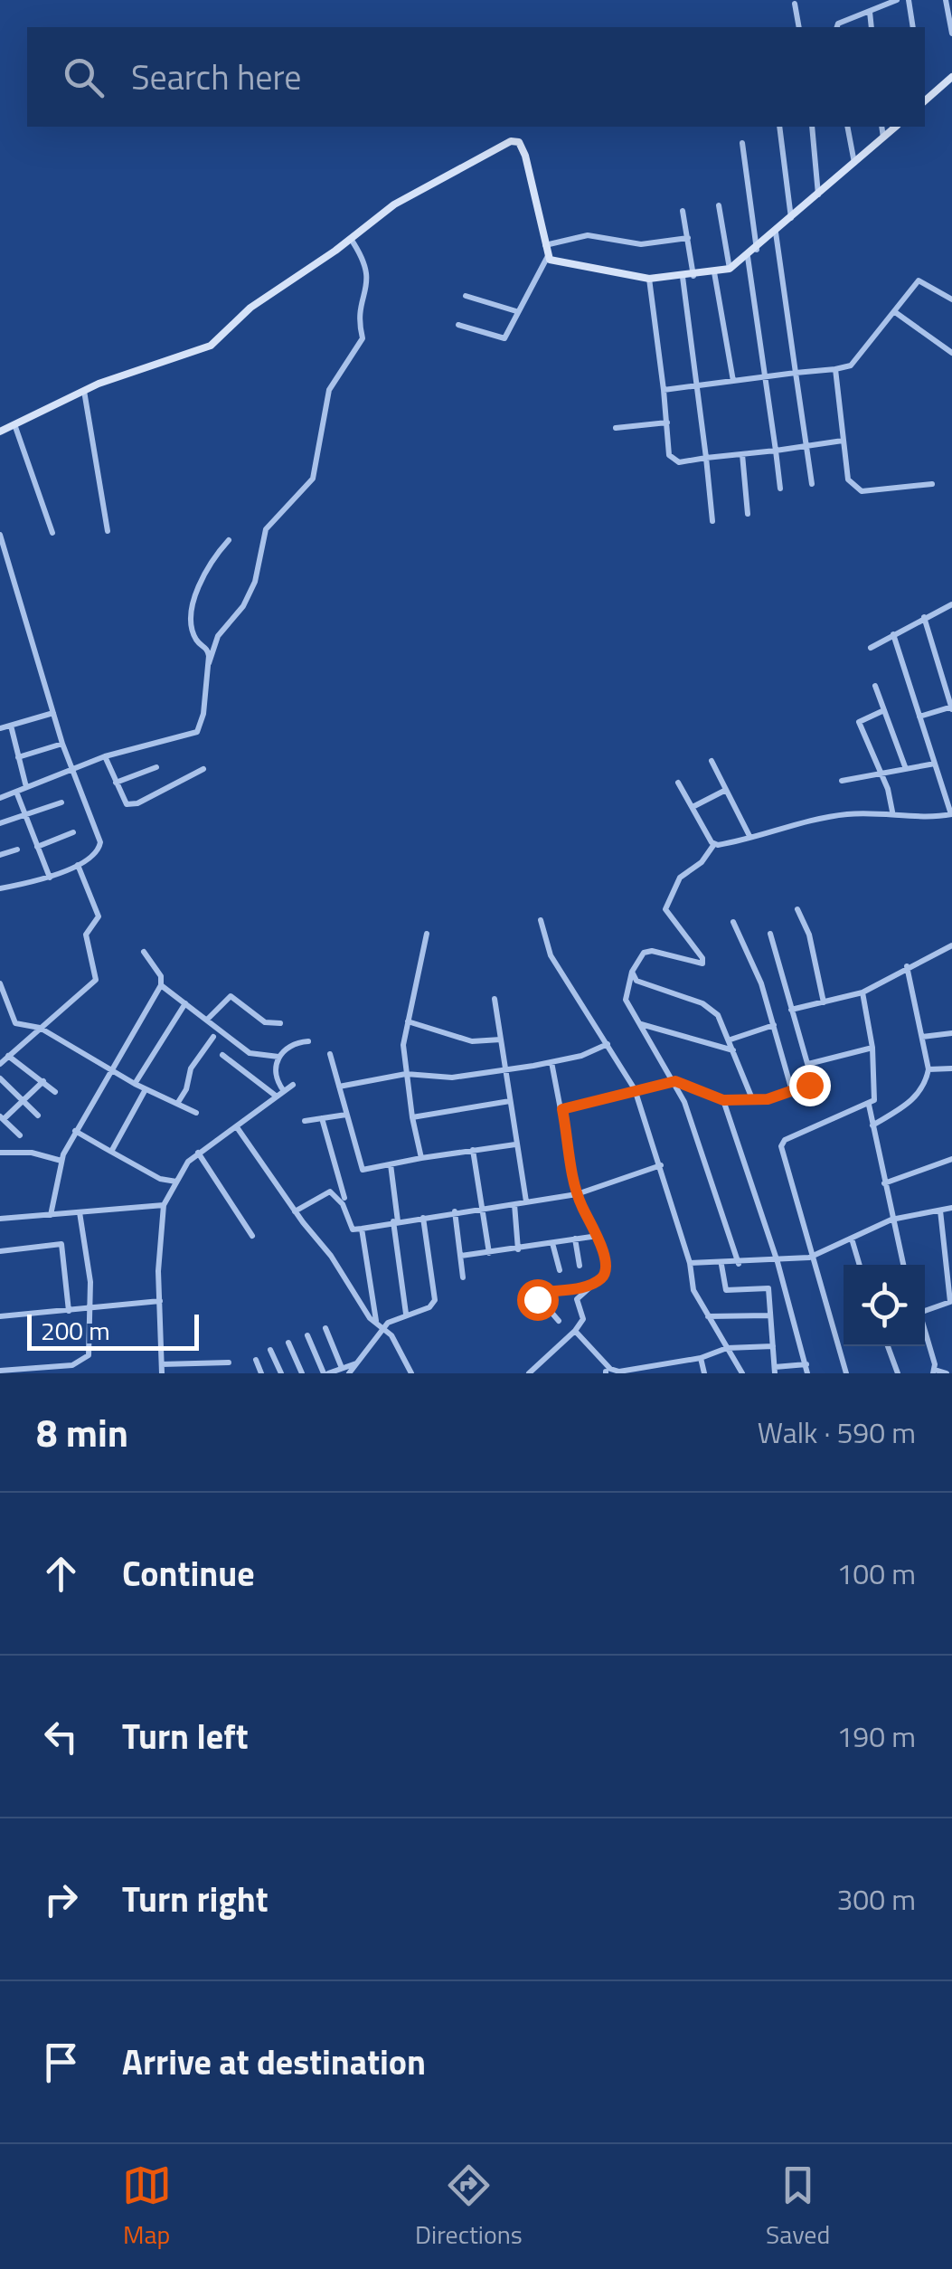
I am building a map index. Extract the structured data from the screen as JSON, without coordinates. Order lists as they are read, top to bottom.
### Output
{
  "scale_bar": "200 m",
  "page": {
    "search": "Search here",
    "scale": "200 m",
    "heading": ["8 min", "Walk · 590 m"],
    "list": [
      ["Continue", "100 m"],
      ["Turn left", "190 m"],
      ["Turn right", "300 m"],
      "Arrive at destination"
    ],
    "nav": ["Map", "Directions", "Saved"]
  }
}
